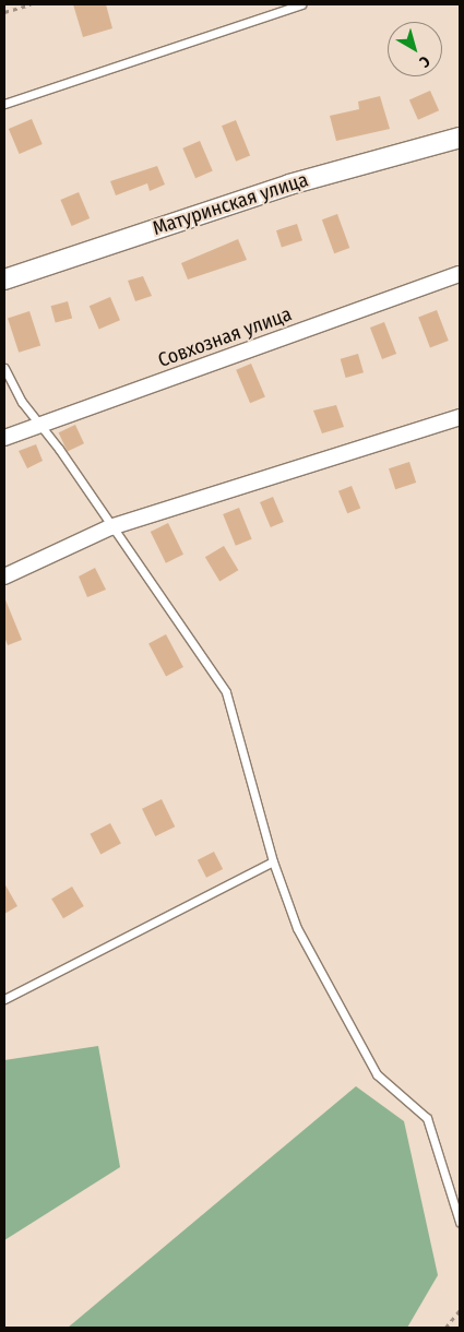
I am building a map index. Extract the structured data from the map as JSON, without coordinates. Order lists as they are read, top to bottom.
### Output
{
  "streets": {
    "street": ["Матуринская улица", "Совхозная улица"]
  },
  "north": "bottom right"
}
